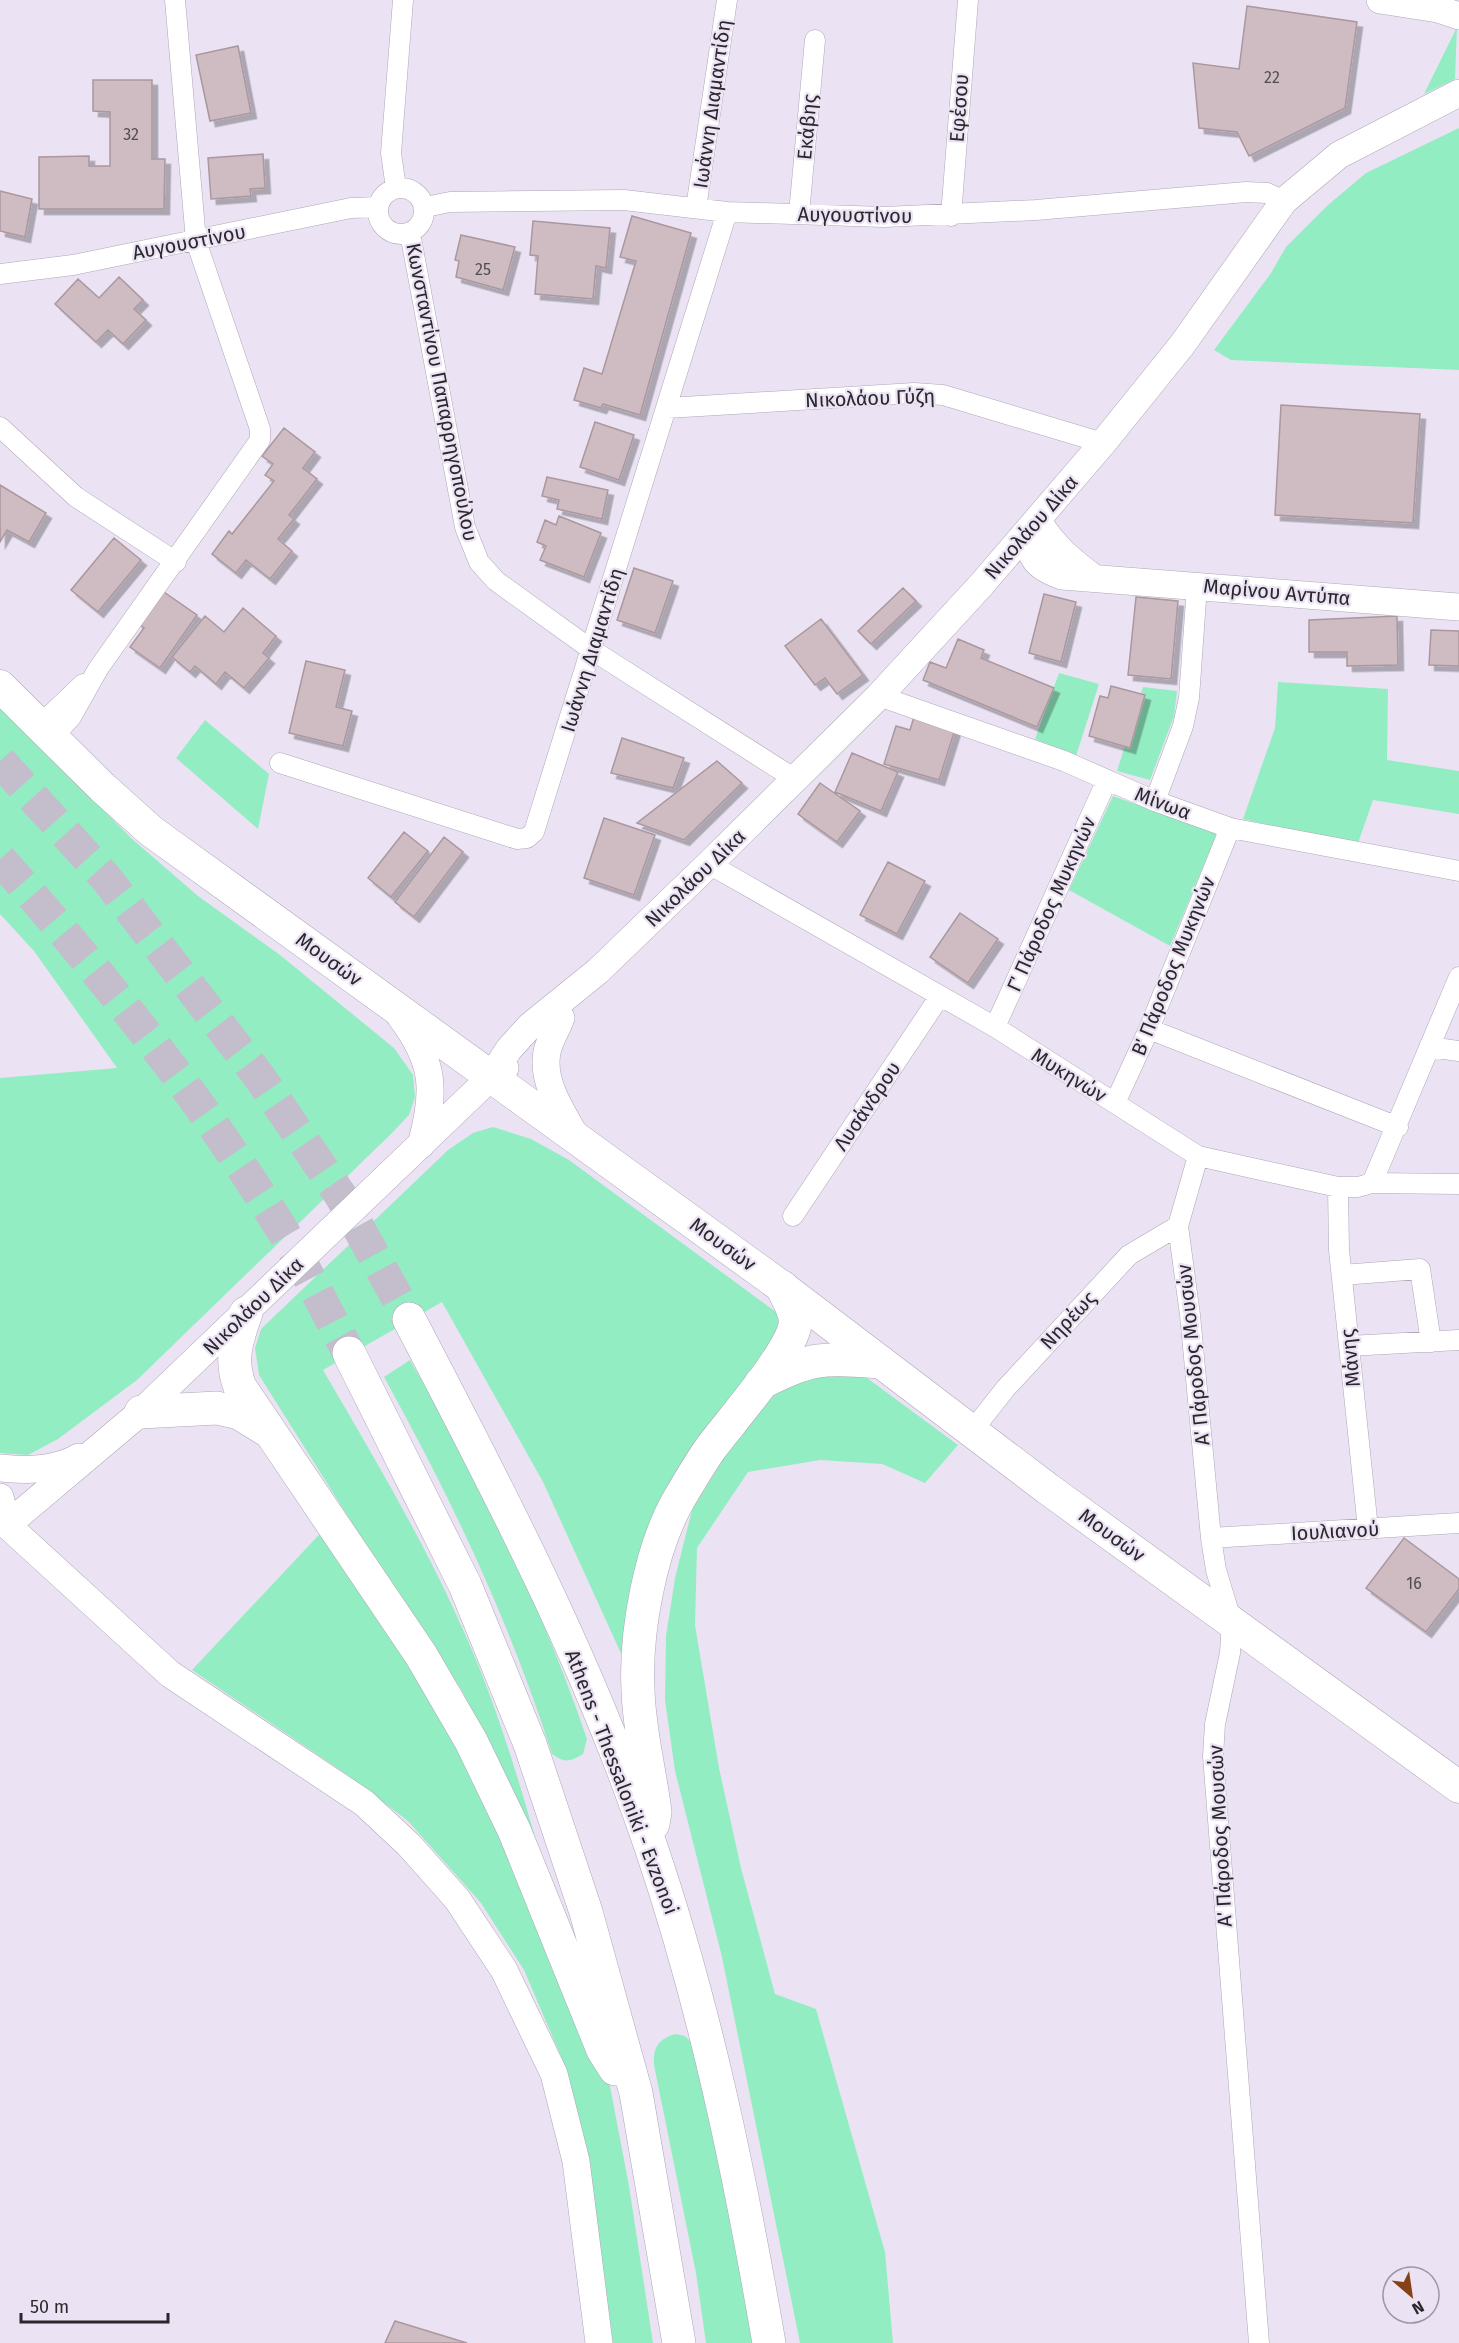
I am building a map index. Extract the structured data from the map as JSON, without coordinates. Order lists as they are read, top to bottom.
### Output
{
  "streets": {
    "highway": ["Athens - Thessaloniki - Evzonoi"],
    "main road": ["Μουσών"],
    "street": [
      "Ιωάννη Διαμαντίδη",
      "Εφέσου",
      "Εκάβης",
      "Αυγουστίνου",
      "Κωνσταντίνου Παπαρρηγοπούλου",
      "Νικολάου Γύζη",
      "Νικολάου Δίκα",
      "Μαρίνου Αντύπα",
      "Μίνωα",
      "Γ΄ Πάροδος Μυκηνών",
      "Β΄ Πάροδος Μυκηνών",
      "Μυκηνών",
      "Λυσάνδρου",
      "Νηρέως",
      "Α΄ Πάροδος Μουσών",
      "Μάνης",
      "Ιουλιανού"
    ]
  },
  "crossings": [
    ["Ιωάννη Διαμαντίδη", "Αυγουστίνου"],
    ["Ιωάννη Διαμαντίδη", "Κωνσταντίνου Παπαρρηγοπούλου"],
    ["Ιωάννη Διαμαντίδη", "Νικολάου Γύζη"],
    ["Εφέσου", "Αυγουστίνου"],
    ["Εκάβης", "Αυγουστίνου"],
    ["Αυγουστίνου", "Κωνσταντίνου Παπαρρηγοπούλου"],
    ["Αυγουστίνου", "Νικολάου Δίκα"],
    ["Κωνσταντίνου Παπαρρηγοπούλου", "Νικολάου Δίκα"],
    ["Νικολάου Γύζη", "Νικολάου Δίκα"],
    ["Νικολάου Δίκα", "Μαρίνου Αντύπα"],
    ["Νικολάου Δίκα", "Μίνωα"],
    ["Νικολάου Δίκα", "Μουσών"],
    ["Νικολάου Δίκα", "Μυκηνών"],
    ["Μίνωα", "Γ΄ Πάροδος Μυκηνών"],
    ["Μίνωα", "Β΄ Πάροδος Μυκηνών"],
    ["Γ΄ Πάροδος Μυκηνών", "Μυκηνών"],
    ["Μουσών", "Νηρέως"],
    ["Μουσών", "Α΄ Πάροδος Μουσών"],
    ["Β΄ Πάροδος Μυκηνών", "Μυκηνών"],
    ["Μυκηνών", "Λυσάνδρου"],
    ["Μυκηνών", "Α΄ Πάροδος Μουσών"],
    ["Μυκηνών", "Μάνης"],
    ["Νηρέως", "Α΄ Πάροδος Μουσών"],
    ["Α΄ Πάροδος Μουσών", "Ιουλιανού"],
    ["Μάνης", "Ιουλιανού"]
  ],
  "house_numbers": [
    "22",
    "32",
    "25",
    "16"
  ],
  "scale_bar": "50 m",
  "north": "bottom right"
}
